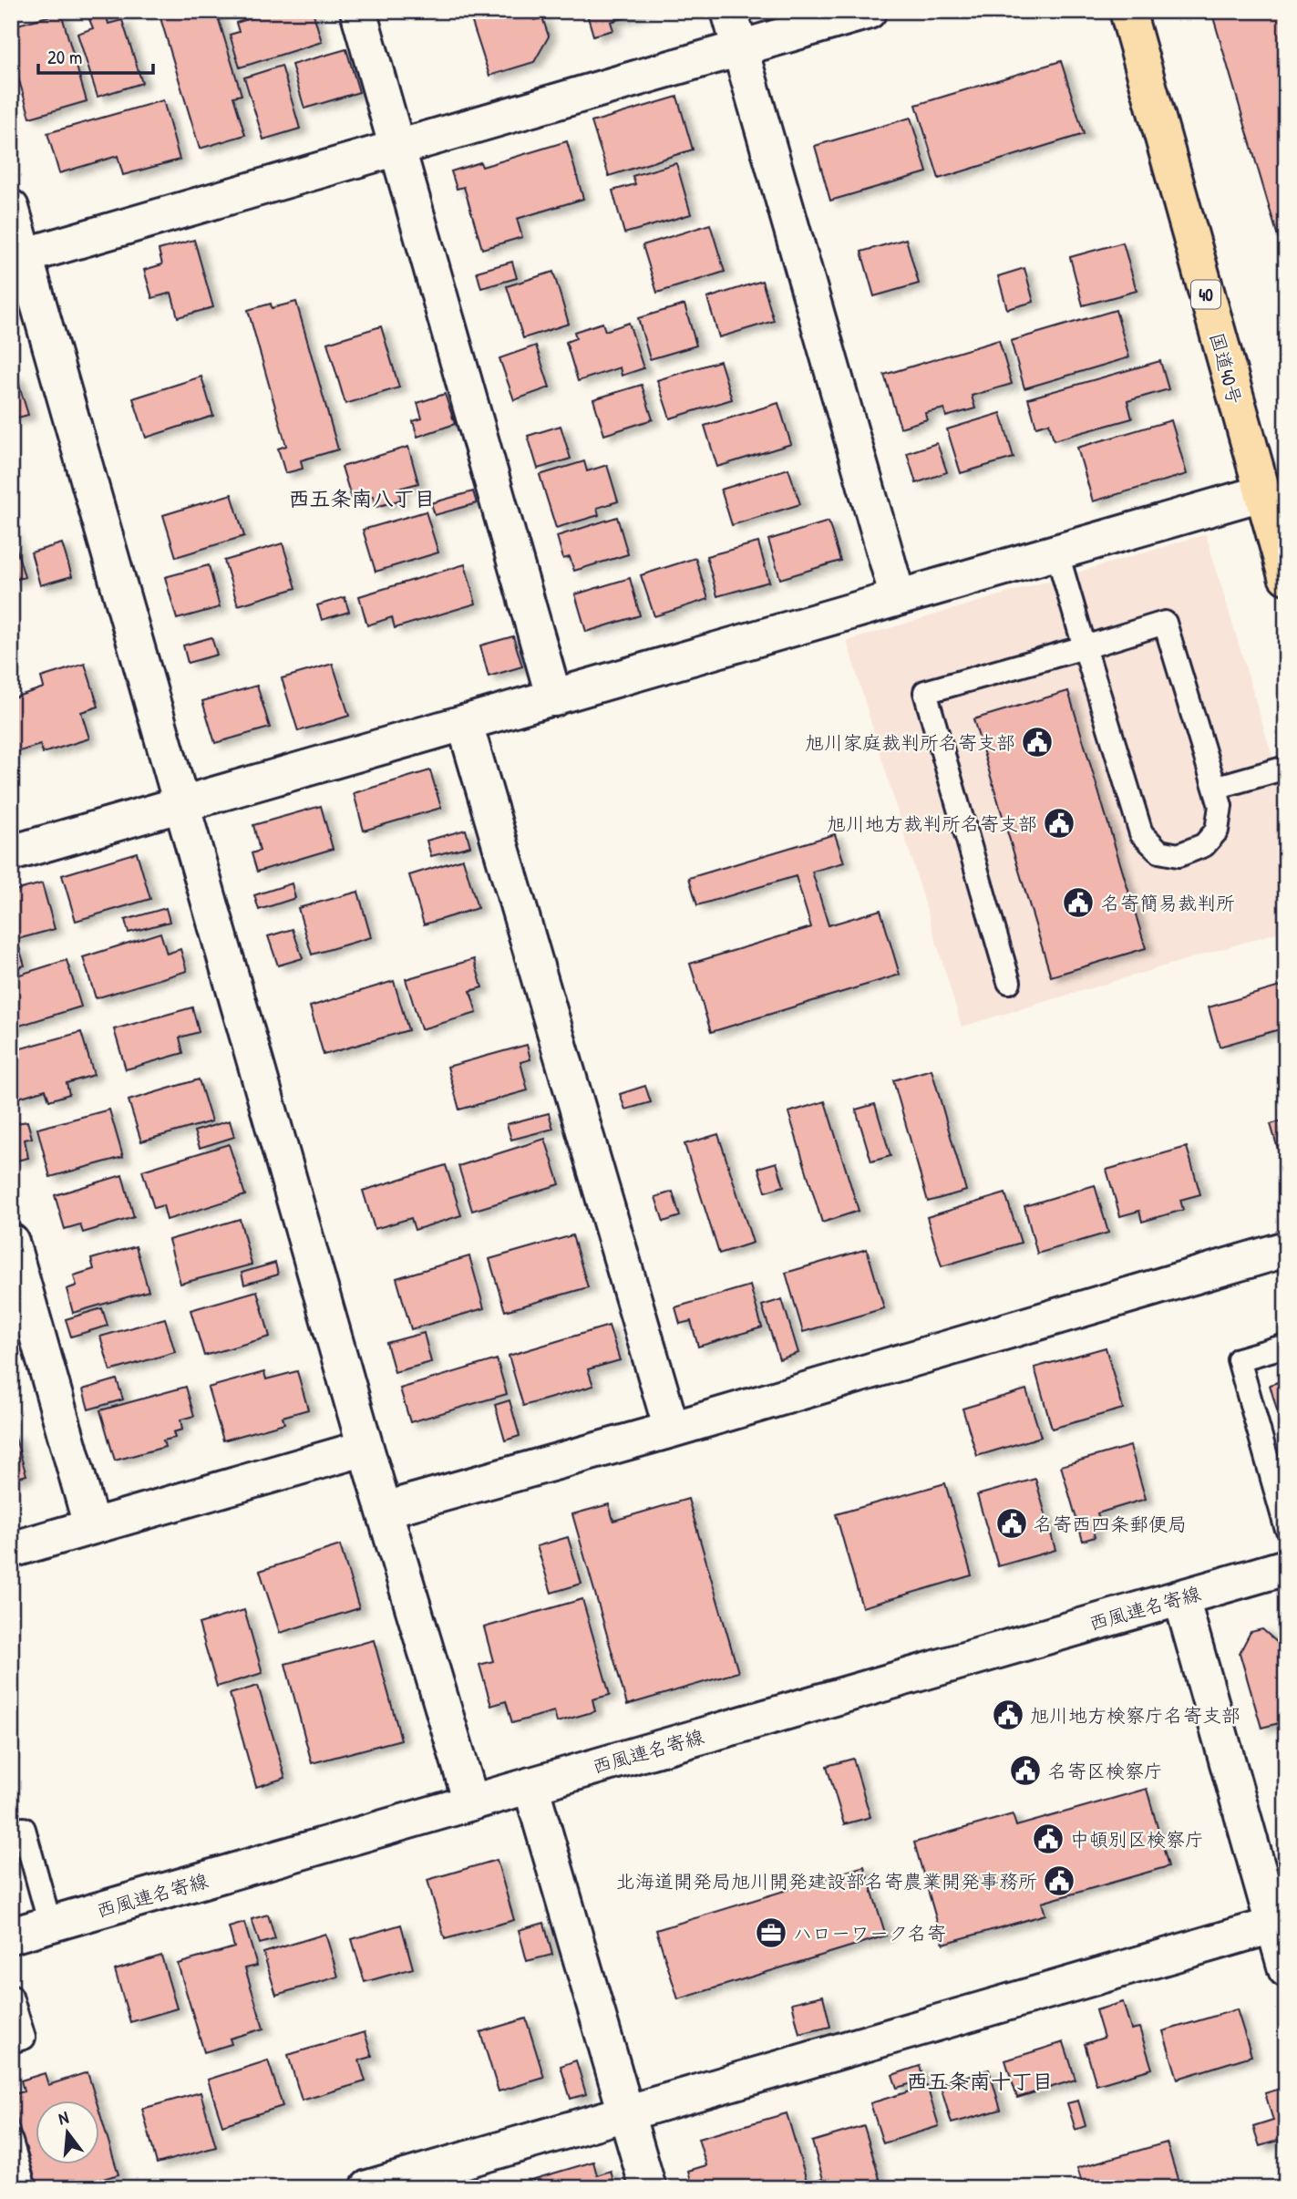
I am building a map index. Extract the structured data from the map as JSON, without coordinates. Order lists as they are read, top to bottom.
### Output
{
  "streets": {
    "highway": ["40", "国道40号"],
    "street": ["西風連名寄線"]
  },
  "districts": ["西五条南八丁目", "西五条南十丁目"],
  "places": {
    "public building": [
      "旭川家庭裁判所名寄支部",
      "旭川地方裁判所名寄支部",
      "名寄簡易裁判所",
      "名寄西四条郵便局",
      "旭川地方検察庁名寄支部",
      "名寄区検察庁",
      "中頓別区検察庁",
      "北海道開発局旭川開発建設部名寄農業開発事務所"
    ],
    "office": ["ハローワーク名寄"]
  },
  "scale_bar": "20 m",
  "north": "top"
}
